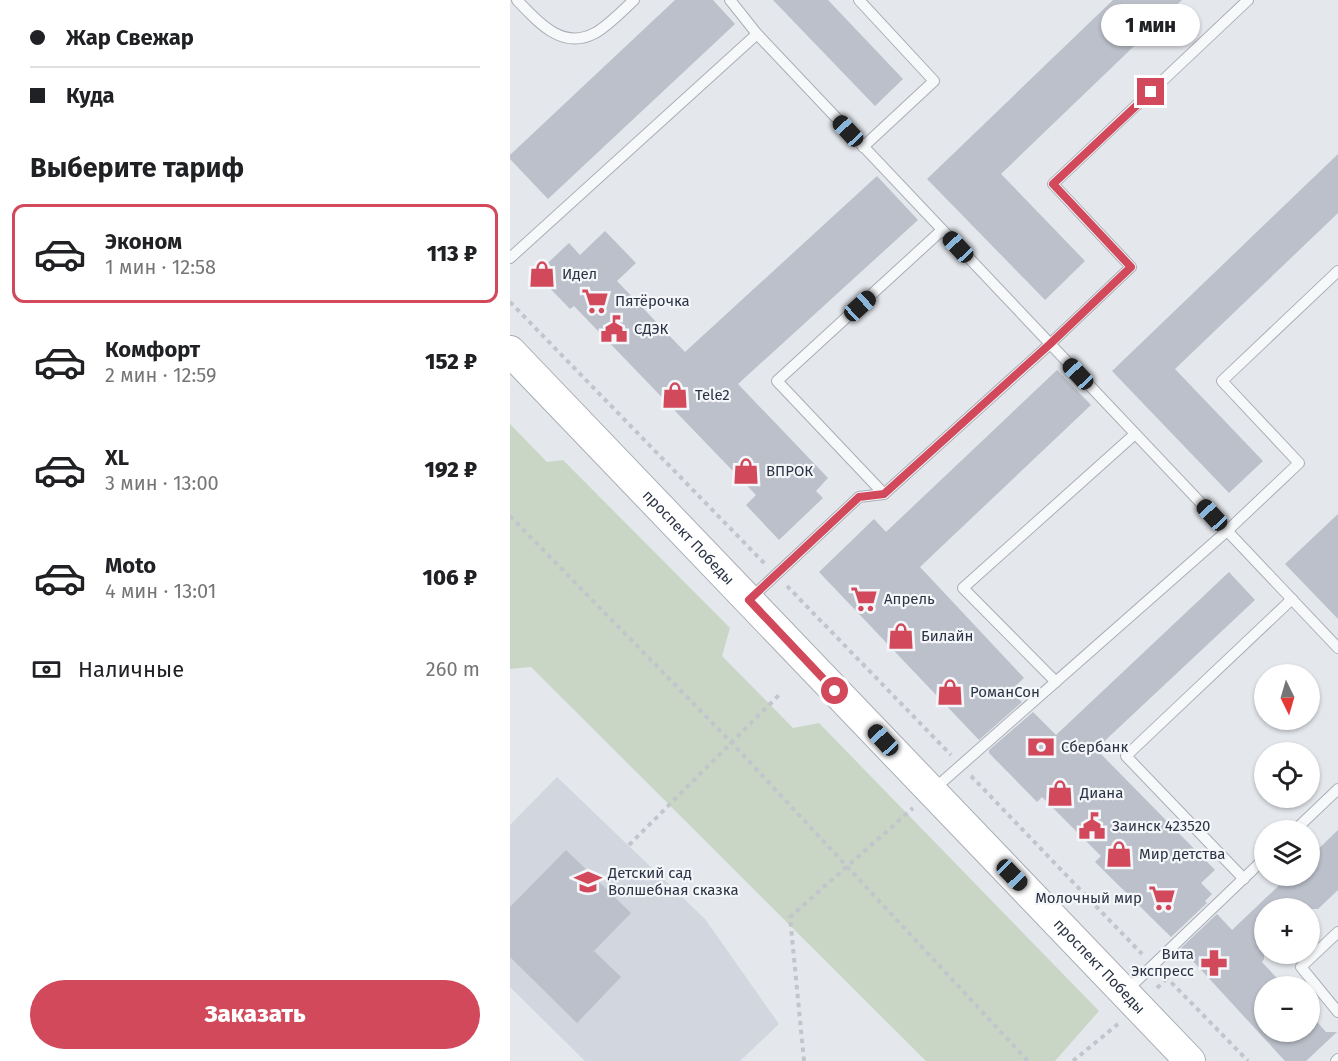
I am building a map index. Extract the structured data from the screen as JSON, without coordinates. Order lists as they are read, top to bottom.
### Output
{
  "streets": {
    "main road": ["проспект Победы"]
  },
  "places": {
    "shop": [
      "Идел",
      "Tele2",
      "ВПРОК",
      "Билайн",
      "РоманСон",
      "Диана",
      "Мир детства"
    ],
    "supermarket": ["Пятёрочка", "Апрель", "Молочный мир"],
    "public building": ["СДЭК", "Заинск 423520"],
    "bank": ["Сбербанк"],
    "school or university": ["Детский сад Волшебная сказка"],
    "pharmacy": ["Вита Экспресс"]
  },
  "north": "bottom",
  "page": {
    "banner": ["Жар Свежар", "Куда"],
    "bubble": "1 мин",
    "heading": "Выберите тариф",
    "list": [
      {
        "name": "Эконом",
        "note": "1 мин · 12:58",
        "value": "113 ₽"
      },
      {
        "name": "Комфорт",
        "note": "2 мин · 12:59",
        "value": "152 ₽"
      },
      {
        "name": "XL",
        "note": "3 мин · 13:00",
        "value": "192 ₽"
      },
      {
        "name": "Moto",
        "note": "4 мин · 13:01",
        "value": "106 ₽"
      }
    ],
    "pay": ["Наличные", "260 m"],
    "map_buttons": ["+", "−"],
    "buttons": "Заказать"
  }
}
